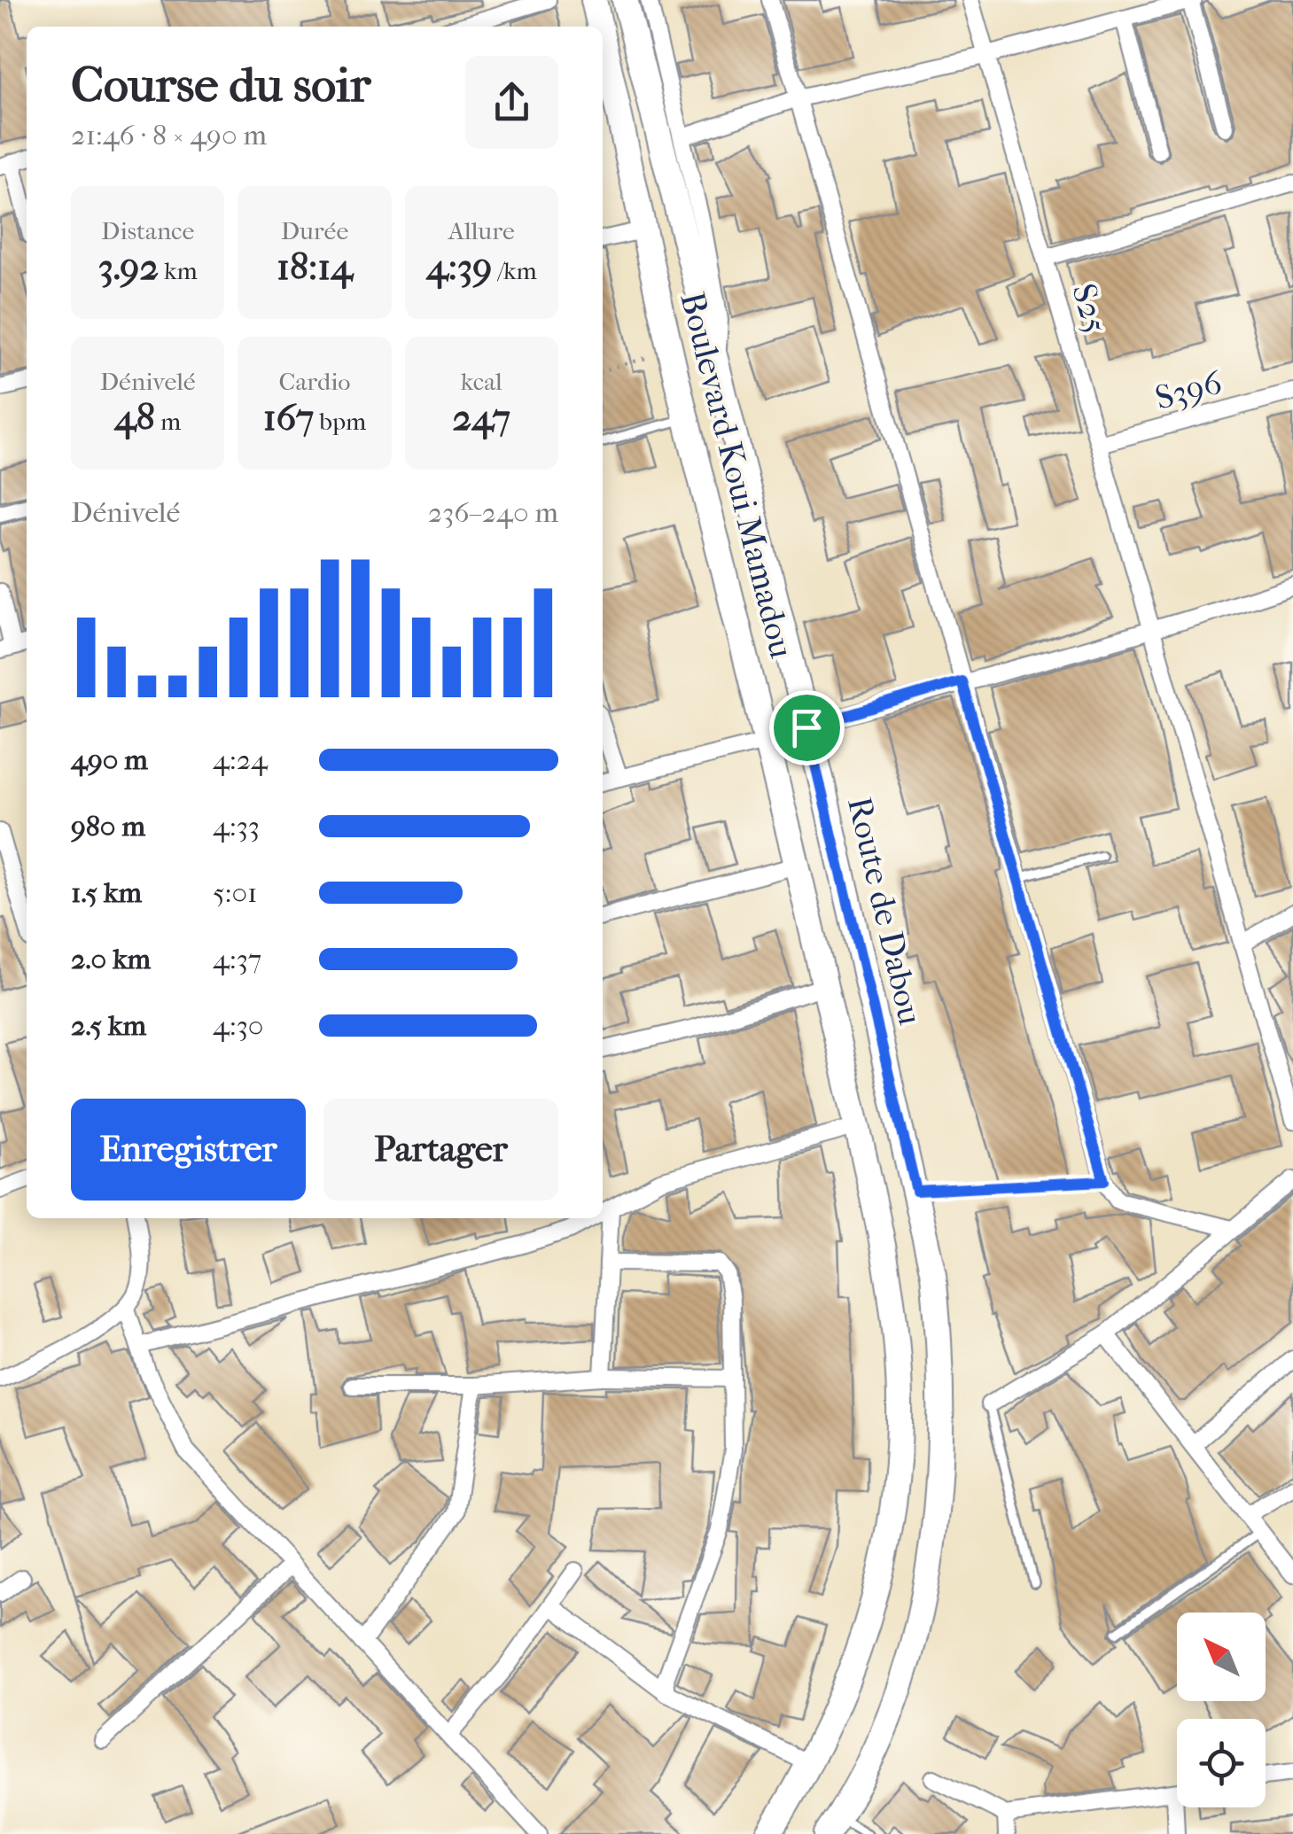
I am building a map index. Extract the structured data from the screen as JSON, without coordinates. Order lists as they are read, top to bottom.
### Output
{
  "streets": {
    "main road": ["Boulevard Koui Mamadou", "Route de Dabou"],
    "street": ["S25", "S396"]
  },
  "crossings": [
    ["S25", "S396"]
  ],
  "north": "top left",
  "page": {
    "heading": ["Course du soir", "21:46 · 8 × 490 m"],
    "stats": [
      ["Distance", "3.92 km"],
      ["Durée", "18:14"],
      ["Allure", "4:39 /km"],
      ["Dénivelé", "48 m"],
      ["Cardio", "167 bpm"],
      ["kcal", "247"]
    ],
    "chart": ["Dénivelé", "236–240 m"],
    "list": [
      {
        "name": "490 m",
        "note": "4:24"
      },
      {
        "name": "980 m",
        "note": "4:33"
      },
      {
        "name": "1.5 km",
        "note": "5:01"
      },
      {
        "name": "2.0 km",
        "note": "4:37"
      },
      {
        "name": "2.5 km",
        "note": "4:30"
      }
    ],
    "buttons": ["Enregistrer", "Partager"]
  }
}
